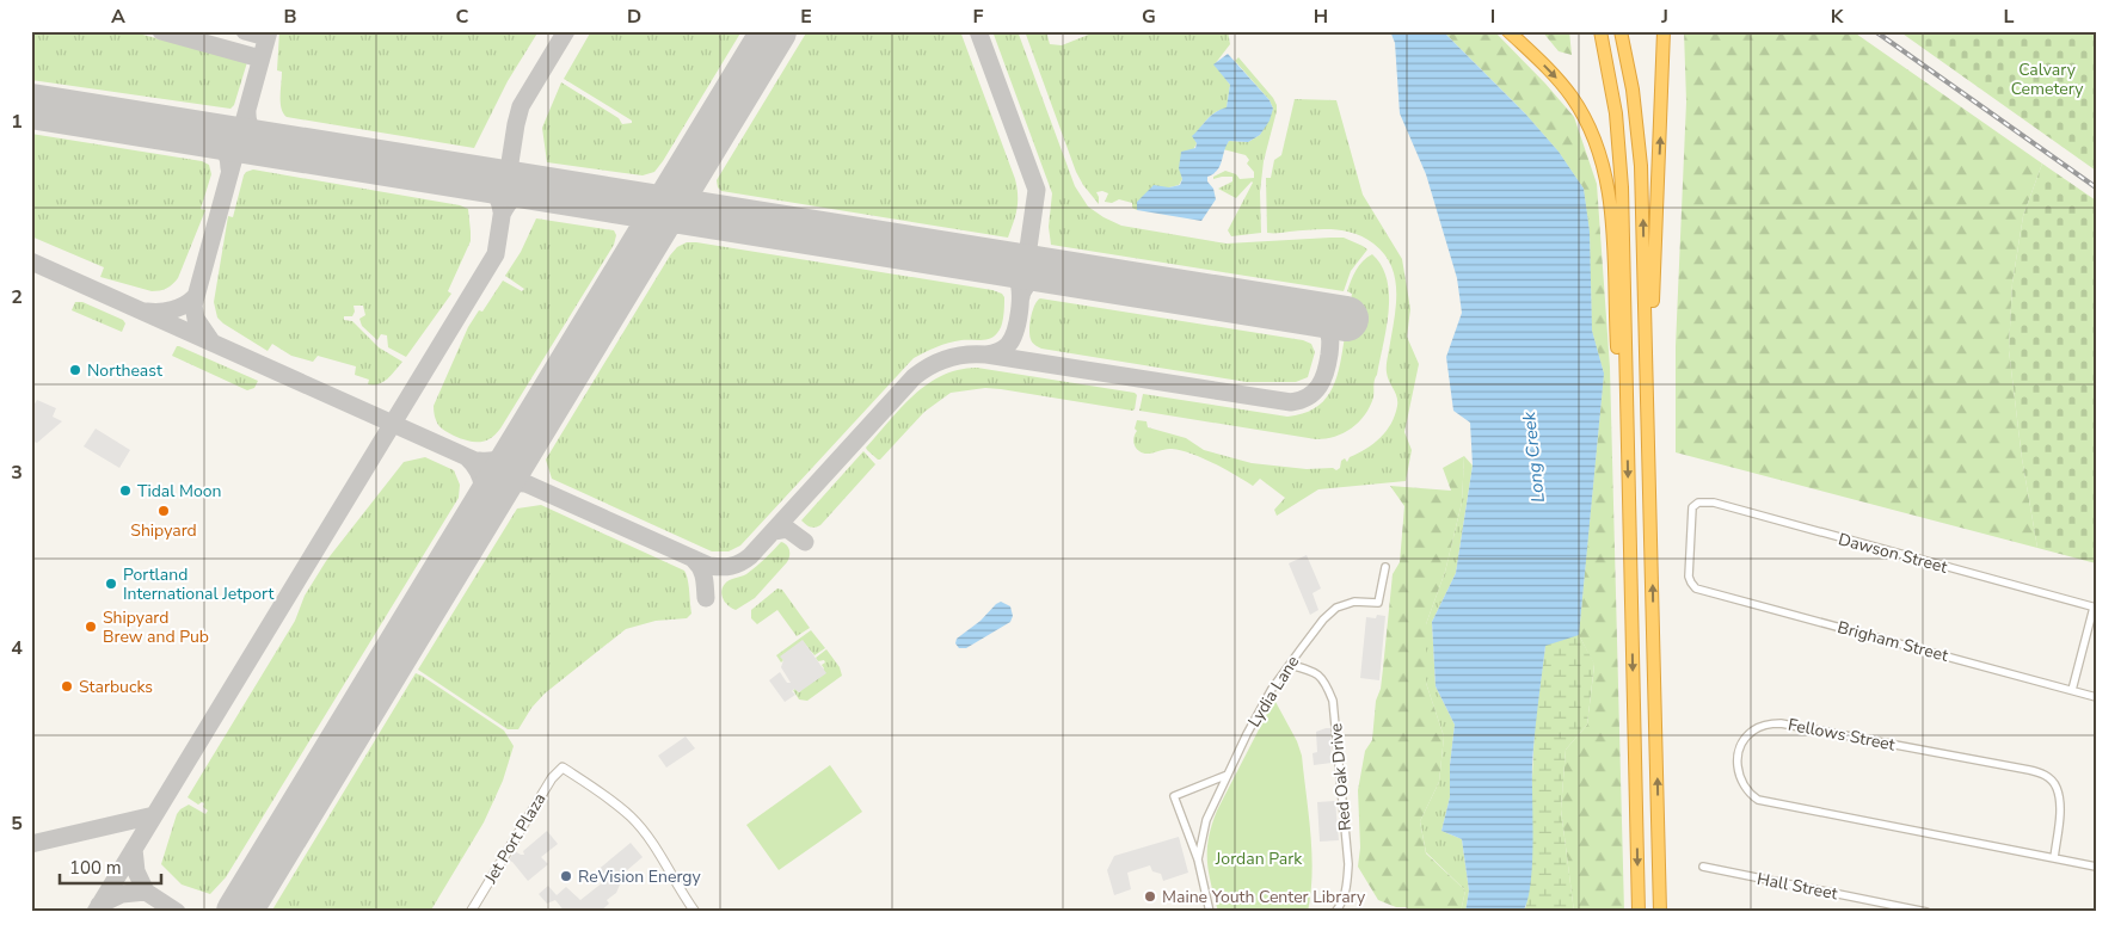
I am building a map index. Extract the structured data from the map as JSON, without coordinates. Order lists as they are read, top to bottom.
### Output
{
  "streets": {
    "street": [
      "Dawson Street",
      "Brigham Street",
      "Lydia Lane",
      "Fellows Street",
      "Red Oak Drive",
      "Jet Port Plaza",
      "Hall Street"
    ]
  },
  "crossings": [
    ["Dawson Street", "Brigham Street"],
    ["Lydia Lane", "Red Oak Drive"]
  ],
  "water": ["Long Creek"],
  "parks": ["Calvary Cemetery", "Jordan Park"],
  "places": [
    "Northeast",
    "Tidal Moon",
    "Shipyard",
    "Portland International Jetport",
    "Shipyard Brew and Pub",
    "Starbucks",
    "ReVision Energy",
    "Maine Youth Center Library"
  ],
  "scale_bar": "100 m",
  "grid": {
    "columns": [
      "A",
      "B",
      "C",
      "D",
      "E",
      "F",
      "G",
      "H",
      "I",
      "J",
      "K",
      "L"
    ],
    "rows": [
      "1",
      "2",
      "3",
      "4",
      "5"
    ]
  }
}
